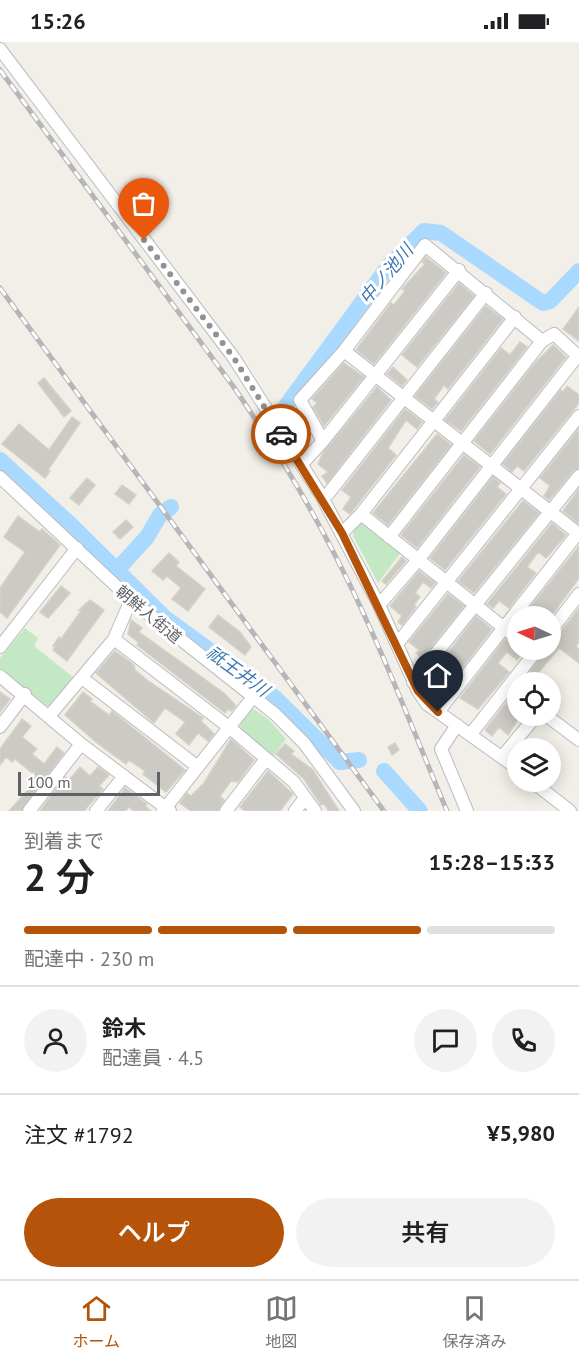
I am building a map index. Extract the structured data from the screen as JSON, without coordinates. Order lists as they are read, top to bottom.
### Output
{
  "streets": {
    "street": ["朝鮮人街道"]
  },
  "water": ["中ノ池川", "祇王井川"],
  "scale_bar": "100 m",
  "north": "left",
  "page": {
    "status": "15:26",
    "scale": "100 m",
    "heading": ["2 分", "到着まで", "15:28–15:33"],
    "panel": [
      "鈴木",
      "配達員 · 4.5",
      "注文 #1792",
      "¥5,980"
    ],
    "bar": "配達中 · 230 m",
    "buttons": ["ヘルプ", "共有"],
    "tabs": ["ホーム", "地図", "保存済み"]
  }
}
